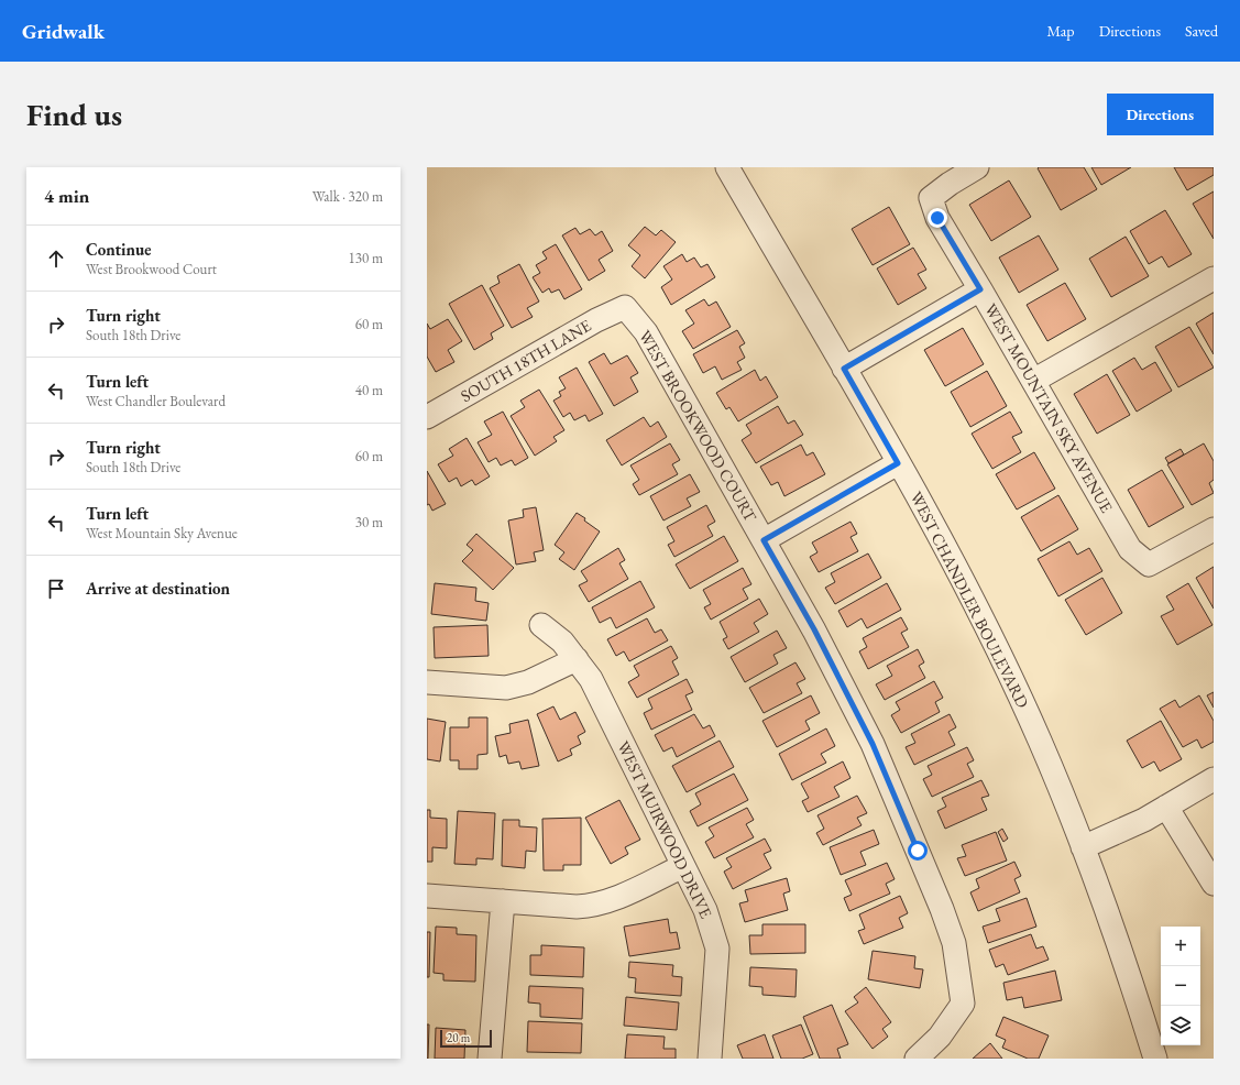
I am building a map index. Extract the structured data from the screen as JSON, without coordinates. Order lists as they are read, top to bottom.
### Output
{
  "streets": {
    "street": [
      "SOUTH 18TH LANE",
      "WEST MOUNTAIN SKY AVENUE",
      "WEST BROOKWOOD COURT",
      "WEST CHANDLER BOULEVARD",
      "WEST MUIRWOOD DRIVE"
    ]
  },
  "crossings": [
    ["SOUTH 18TH LANE", "WEST BROOKWOOD COURT"]
  ],
  "scale_bar": "20 m",
  "page": {
    "header": "Gridwalk",
    "nav": ["Map", "Directions", "Saved"],
    "buttons": "Directions",
    "title": "Find us",
    "heading": ["4 min", "Walk · 320 m"],
    "list": [
      ["Continue", "West Brookwood Court", "130 m"],
      ["Turn right", "South 18th Drive", "60 m"],
      ["Turn left", "West Chandler Boulevard", "40 m"],
      ["Turn right", "South 18th Drive", "60 m"],
      ["Turn left", "West Mountain Sky Avenue", "30 m"],
      "Arrive at destination"
    ],
    "map_buttons": ["+", "−"],
    "scale": "20 m"
  }
}
